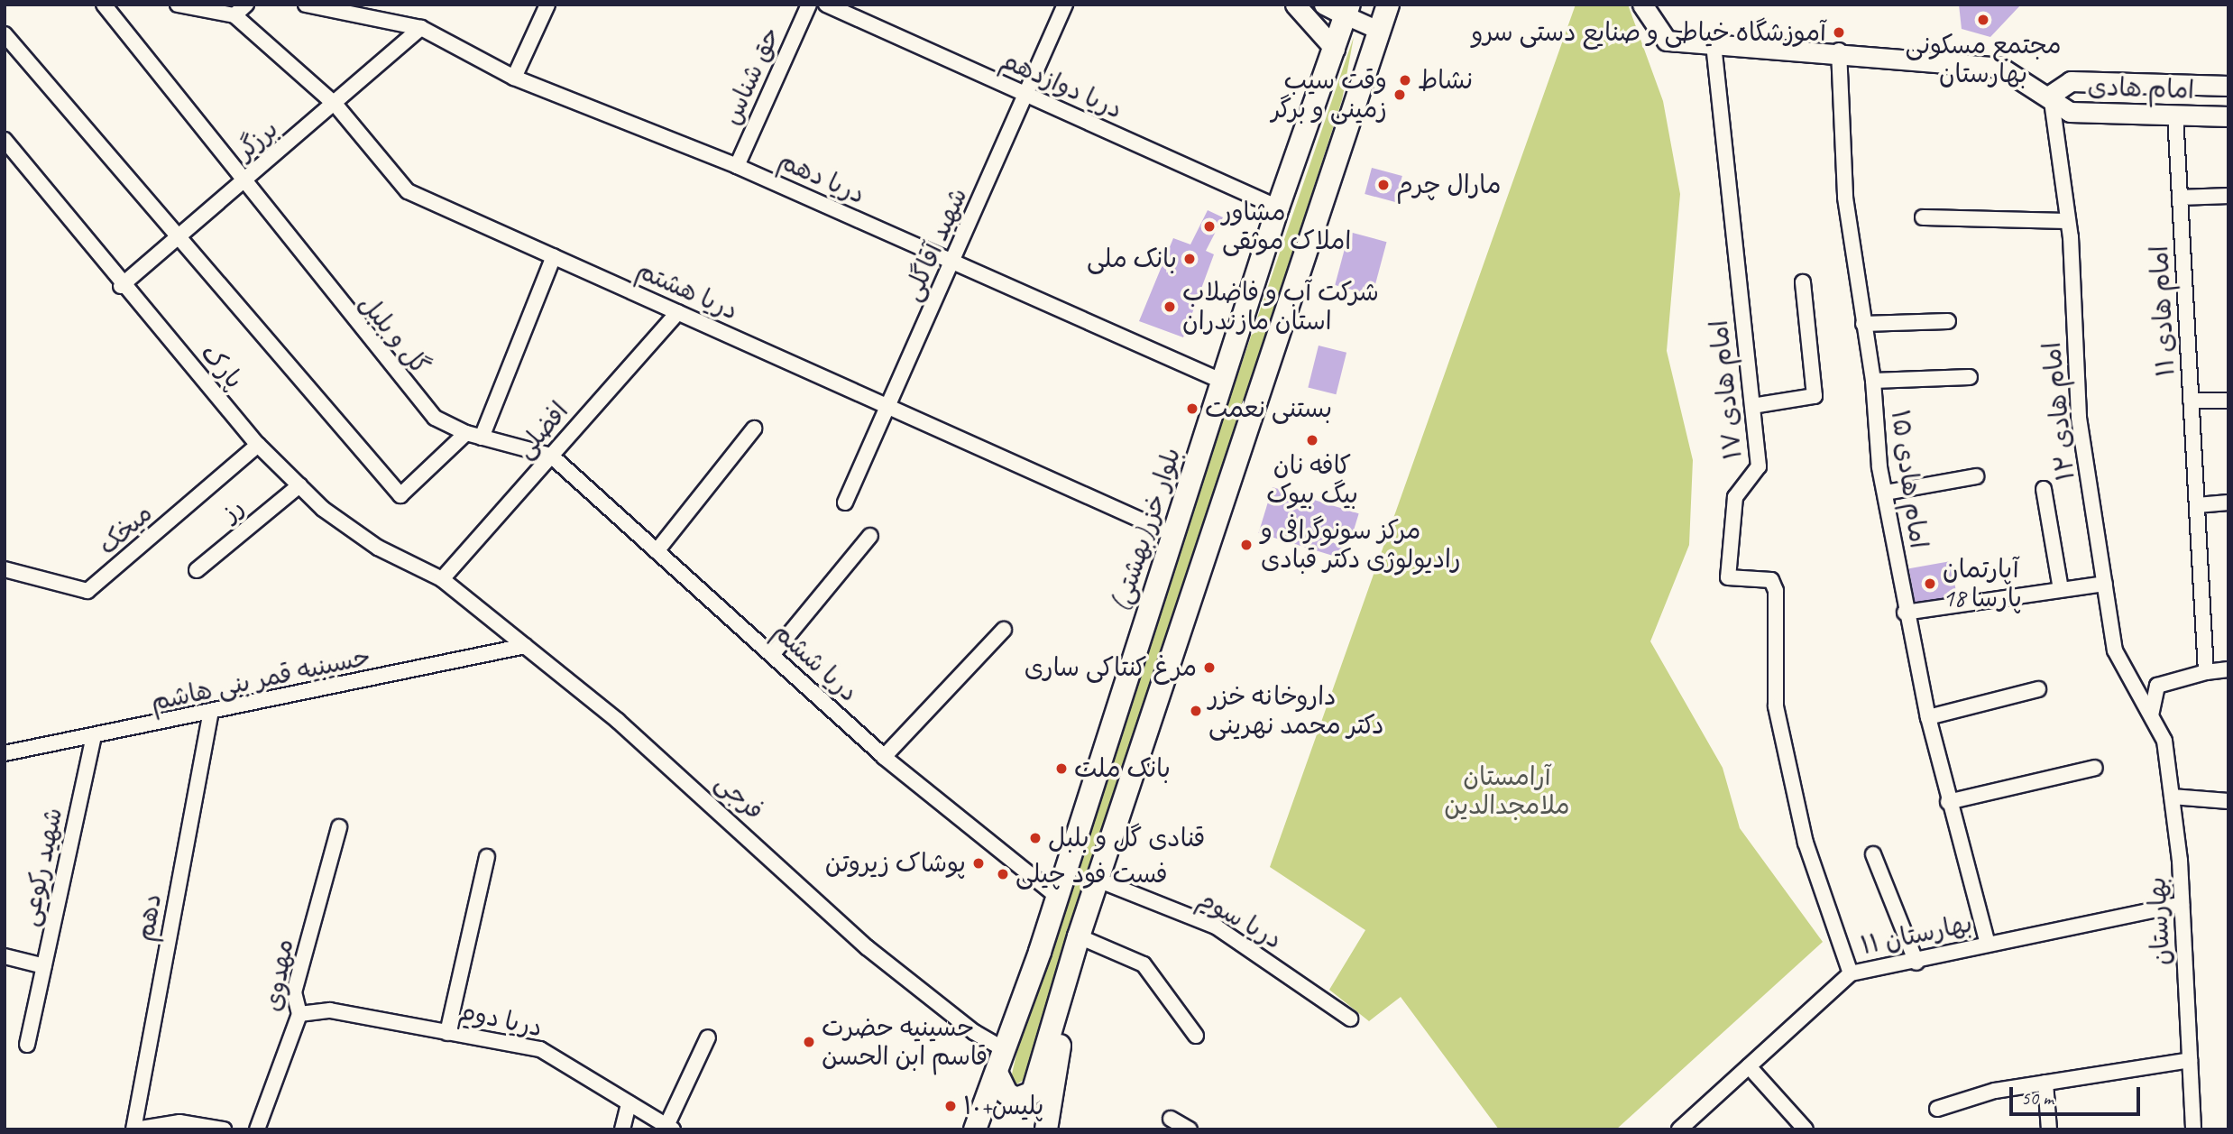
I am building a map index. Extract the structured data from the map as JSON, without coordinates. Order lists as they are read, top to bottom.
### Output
{
  "streets": {
    "main road": ["امام هادی", "بلوار خزر(بهشتی)"],
    "street": [
      "حق شناس",
      "دریا دوازدهم",
      "برزگر",
      "دریا دهم",
      "شهید آقاگلی",
      "دریا هشتم",
      "امام هادی ١۱",
      "گل و بلبل",
      "پارک",
      "امام هادی ۱۷",
      "امام هادی ١٣",
      "افضلی",
      "امام هادی ۱۵",
      "رز",
      "میخک",
      "دریا ششم",
      "حسینیه قمر بنی هاشم",
      "فرجی",
      "شهید رکوعی",
      "دهم",
      "دریا سوم",
      "بهارستان",
      "بهارستان ۱۱",
      "مهدوی",
      "دریا دوم"
    ]
  },
  "crossings": [
    ["حق شناس", "دریا دهم"],
    ["دریا دوازدهم", "شهید آقاگلی"],
    ["دریا دوازدهم", "بلوار خزر(بهشتی)"],
    ["امام هادی", "امام هادی ١۱"],
    ["امام هادی", "امام هادی ١٣"],
    ["برزگر", "دریا دهم"],
    ["برزگر", "دریا هشتم"],
    ["برزگر", "گل و بلبل"],
    ["برزگر", "پارک"],
    ["دریا دهم", "شهید آقاگلی"],
    ["دریا دهم", "بلوار خزر(بهشتی)"],
    ["شهید آقاگلی", "دریا هشتم"],
    ["دریا هشتم", "افضلی"],
    ["دریا هشتم", "بلوار خزر(بهشتی)"],
    ["گل و بلبل", "افضلی"],
    ["گل و بلبل", "دریا ششم"],
    ["پارک", "افضلی"],
    ["پارک", "رز"],
    ["پارک", "میخک"],
    ["پارک", "فرجی"],
    ["امام هادی ۱۷", "بهارستان ۱۱"],
    ["امام هادی ١٣", "بهارستان"],
    ["افضلی", "دریا ششم"],
    ["افضلی", "فرجی"],
    ["امام هادی ۱۵", "بهارستان ۱۱"],
    ["بلوار خزر(بهشتی)", "دریا ششم"],
    ["بلوار خزر(بهشتی)", "فرجی"],
    ["حسینیه قمر بنی هاشم", "فرجی"],
    ["حسینیه قمر بنی هاشم", "شهید رکوعی"],
    ["حسینیه قمر بنی هاشم", "دهم"],
    ["بهارستان", "بهارستان ۱۱"],
    ["مهدوی", "دریا دوم"]
  ],
  "parks": ["آرامستان ملامجدالدین"],
  "places": [
    "مجتمع مسکونی بهارستان",
    "آموزشگاه خیاطی و صنایع دستی سرو",
    "نشاط",
    "وقت سیب زمینی و برگر",
    "مارال چرم",
    "مشاور املاک موثقی",
    "بانک ملی",
    "شرکت آب و فاضلاب استان مازندران",
    "بستنی نعمت",
    "کافه نان بیگ بیوک",
    "مركز سونوگرافی و راديولوژی دكتر قبادی",
    "آپارتمان پارسا 18",
    "مرغ کنتاکی ساری",
    "داروخانه خزر دکتر محمد نهرینی",
    "بانک ملت",
    "قنادی گل و بلبل",
    "پوشاک زیروتن",
    "فست فود چیلی",
    "حسینیه حضرت قاسم ابن الحسن",
    "پلیس+١٠"
  ],
  "scale_bar": "50 m"
}
